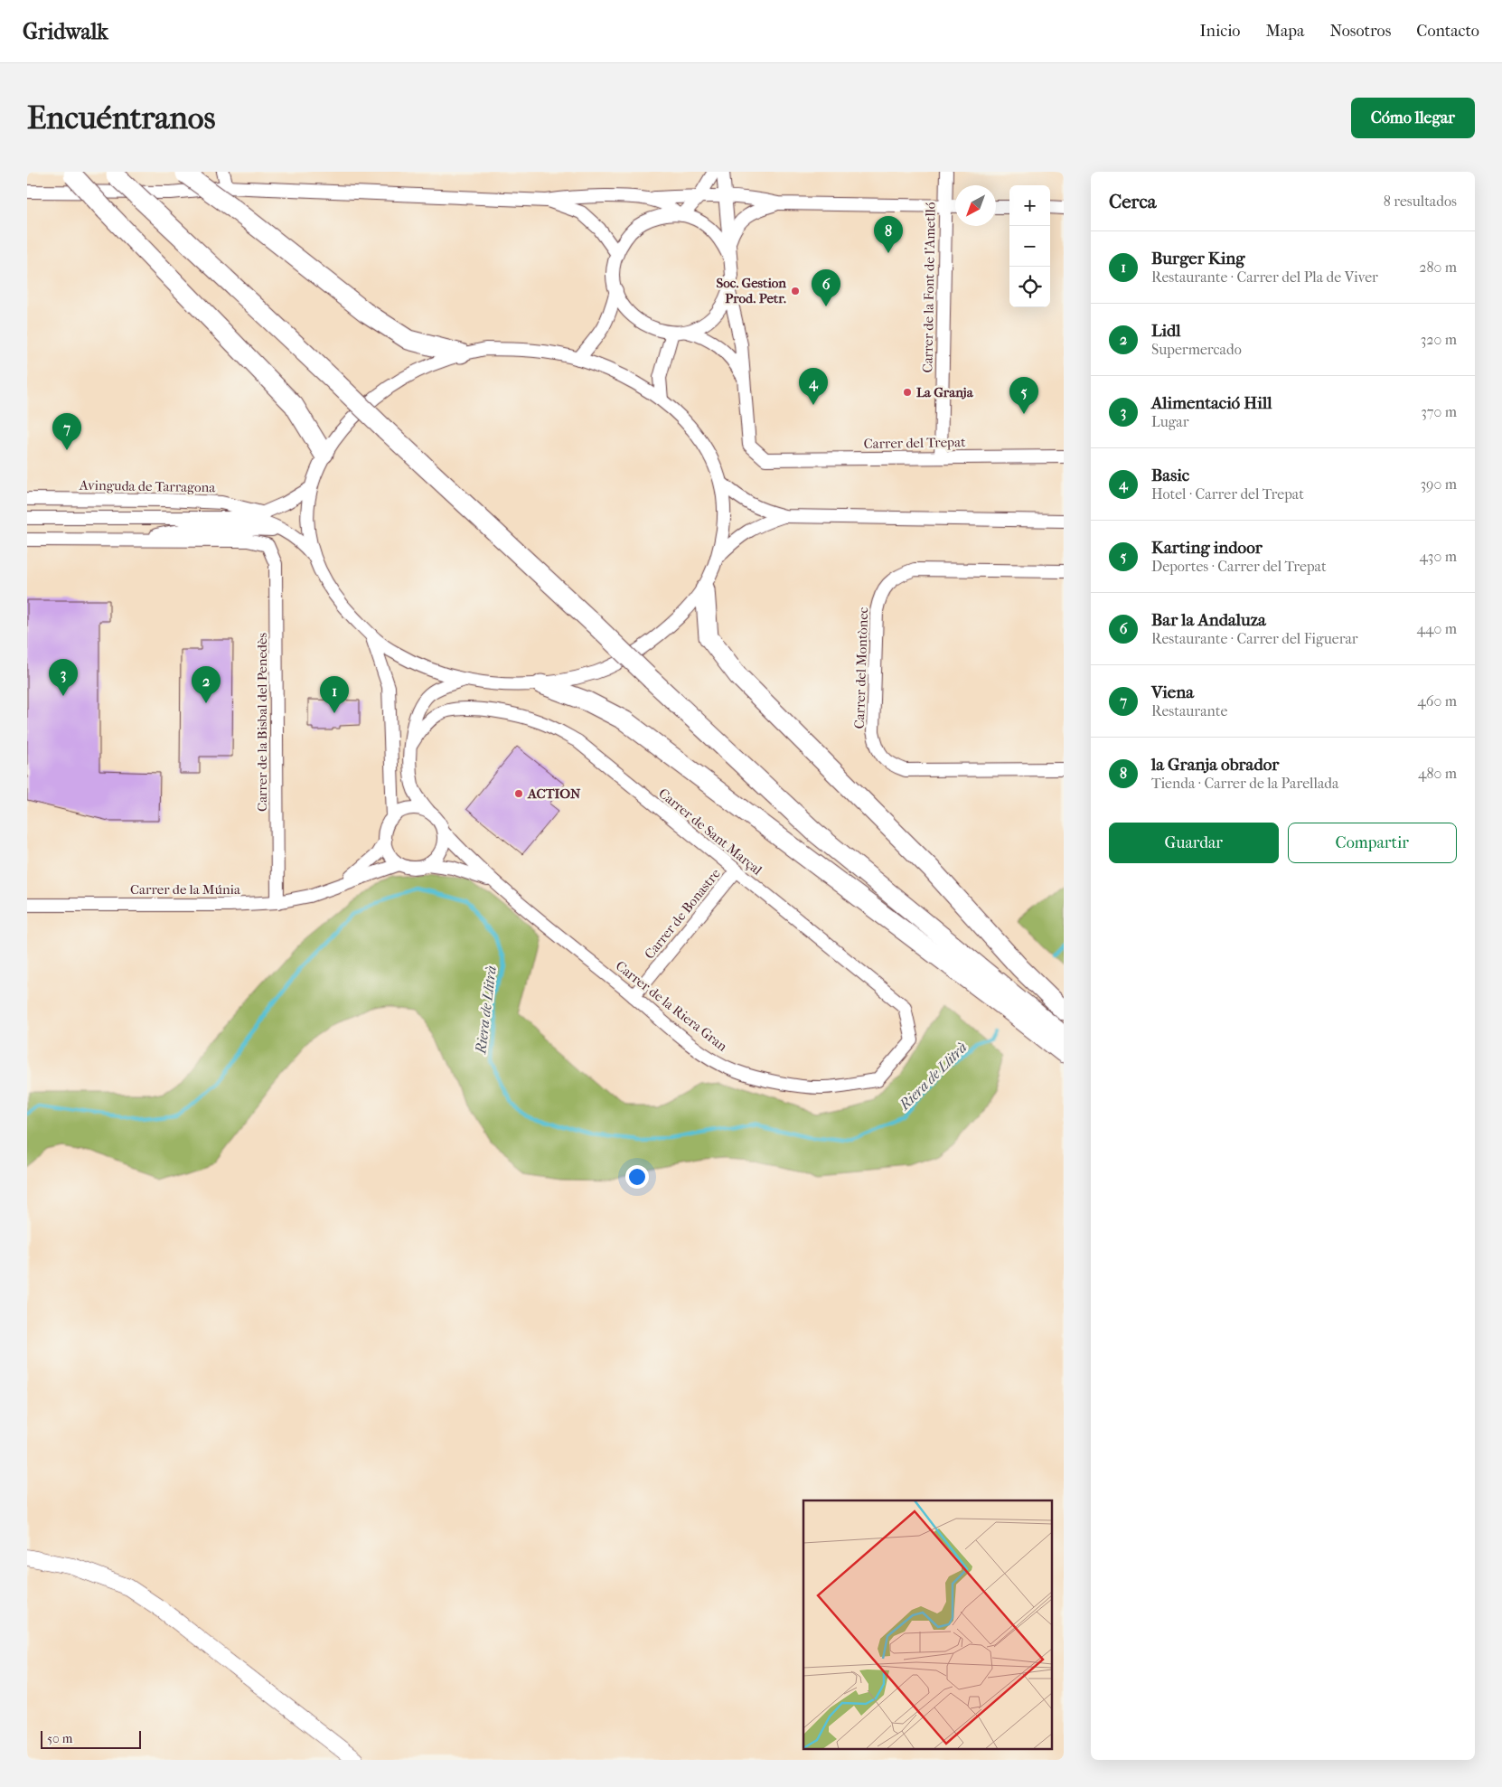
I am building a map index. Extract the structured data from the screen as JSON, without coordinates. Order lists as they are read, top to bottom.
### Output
{
  "streets": {
    "street": [
      "Carrer de la Font de l'Ametlló",
      "Carrer del Trepat",
      "Avinguda de Tarragona",
      "Carrer del Montònec",
      "Carrer de la Bisbal del Penedès",
      "Carrer de Sant Marçal",
      "Carrer de la Múnia",
      "Carrer de Bonastre",
      "Carrer de la Riera Gran"
    ]
  },
  "crossings": [
    ["Carrer de la Font de l'Ametlló", "Carrer del Trepat"],
    ["Carrer de la Bisbal del Penedès", "Carrer de la Múnia"],
    ["Carrer de Sant Marçal", "Carrer de Bonastre"],
    ["Carrer de Sant Marçal", "Carrer de la Riera Gran"],
    ["Carrer de la Múnia", "Carrer de la Riera Gran"],
    ["Carrer de Bonastre", "Carrer de la Riera Gran"]
  ],
  "water": ["Riera de Llitrà"],
  "places": ["Soc. Gestion Prod. Petr.", "La Granja", "ACTION"],
  "scale_bar": "50 m",
  "north": "bottom left",
  "page": {
    "header": "Gridwalk",
    "nav": [
      "Inicio",
      "Mapa",
      "Nosotros",
      "Contacto"
    ],
    "buttons": [
      "Cómo llegar",
      ["Guardar", "Compartir"]
    ],
    "title": "Encuéntranos",
    "heading": ["Cerca", "8 resultados"],
    "map_buttons": ["+", "−"],
    "pins": [
      "8",
      "6",
      "4",
      "5",
      "7",
      "3",
      "2",
      "1"
    ],
    "list": [
      {
        "mark": "1",
        "name": "Burger King",
        "note": "Restaurante · Carrer del Pla de Viver",
        "value": "280 m"
      },
      {
        "mark": "2",
        "name": "Lidl",
        "note": "Supermercado",
        "value": "320 m"
      },
      {
        "mark": "3",
        "name": "Alimentació Hill",
        "note": "Lugar",
        "value": "370 m"
      },
      {
        "mark": "4",
        "name": "Basic",
        "note": "Hotel · Carrer del Trepat",
        "value": "390 m"
      },
      {
        "mark": "5",
        "name": "Karting indoor",
        "note": "Deportes · Carrer del Trepat",
        "value": "430 m"
      },
      {
        "mark": "6",
        "name": "Bar la Andaluza",
        "note": "Restaurante · Carrer del Figuerar",
        "value": "440 m"
      },
      {
        "mark": "7",
        "name": "Viena",
        "note": "Restaurante",
        "value": "460 m"
      },
      {
        "mark": "8",
        "name": "la Granja obrador",
        "note": "Tienda · Carrer de la Parellada",
        "value": "480 m"
      }
    ],
    "scale": "50 m"
  }
}
